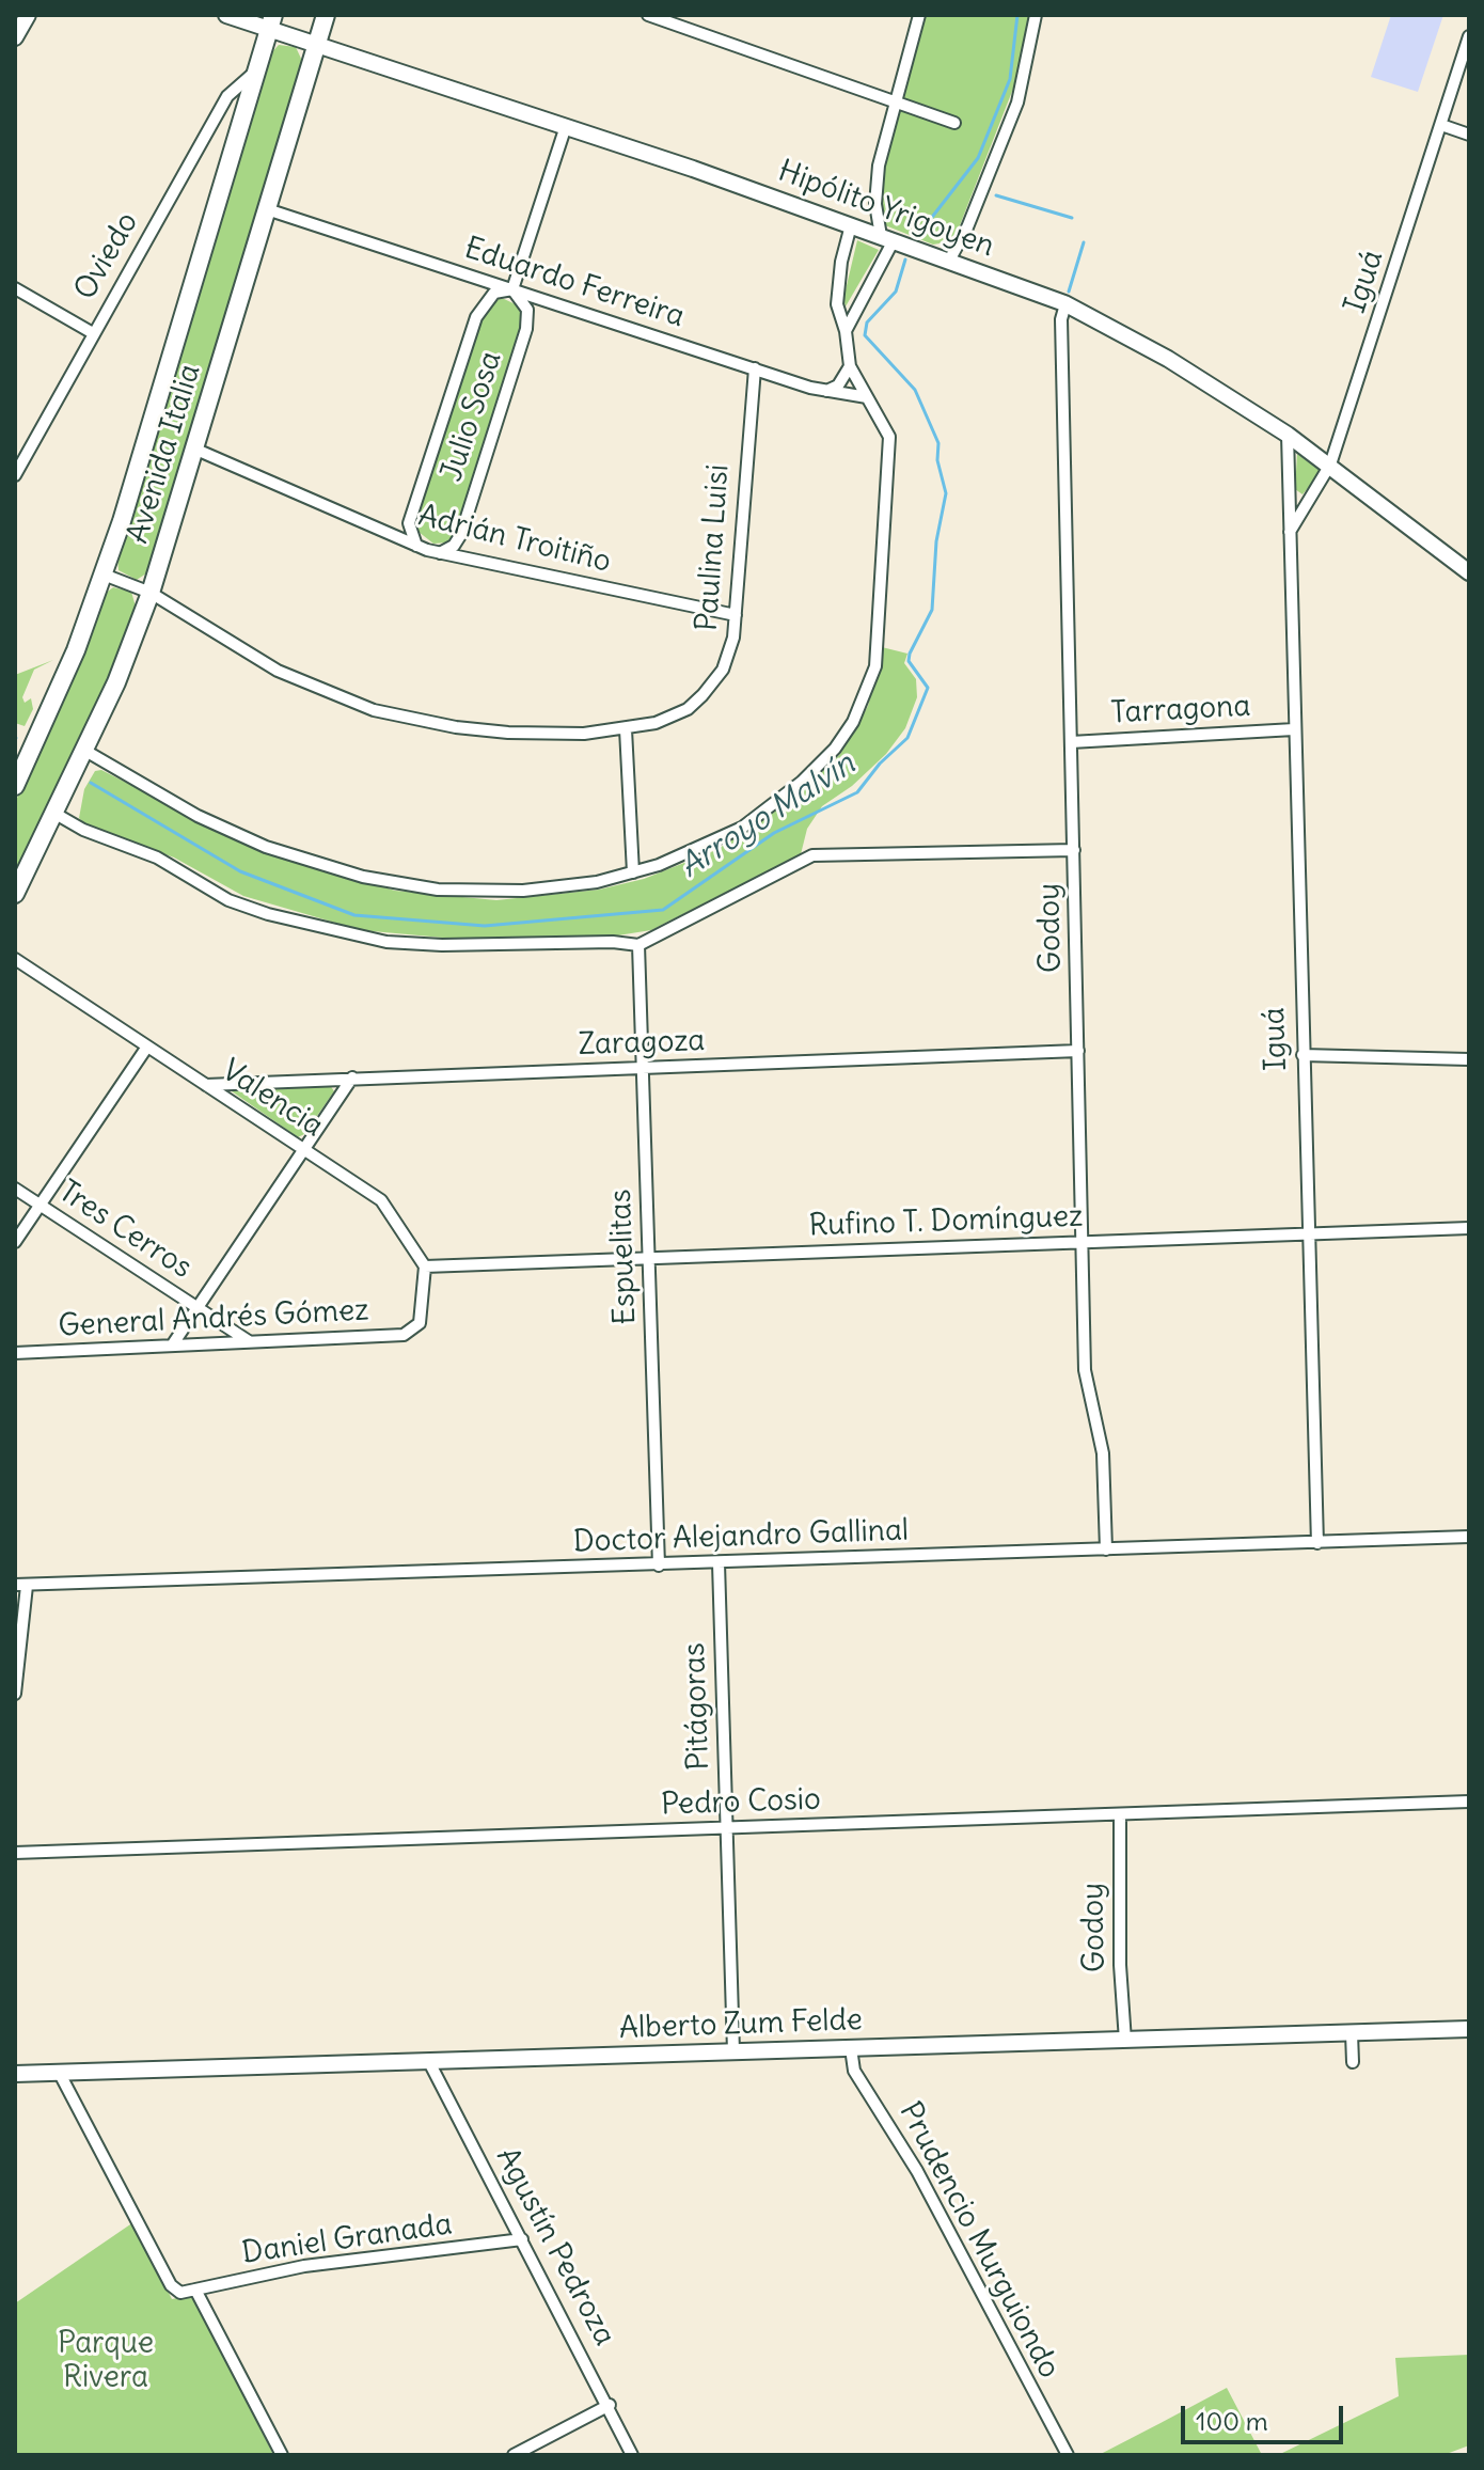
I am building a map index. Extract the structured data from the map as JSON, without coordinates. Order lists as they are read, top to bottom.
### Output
{
  "streets": {
    "main road": ["Avenida Italia"],
    "street": [
      "Hipólito Yrigoyen",
      "Oviedo",
      "Iguá",
      "Eduardo Ferreira",
      "Julio Sosa",
      "Adrián Troitiño",
      "Paulina Luisi",
      "Tarragona",
      "Godoy",
      "Zaragoza",
      "Valencia",
      "Rufino T. Domínguez",
      "Tres Cerros",
      "Espuelitas",
      "General Andrés Gómez",
      "Doctor Alejandro Gallinal",
      "Pitágoras",
      "Pedro Cosio",
      "Alberto Zum Felde",
      "Daniel Granada",
      "Prudencio Murguiondo",
      "Agustín Pedroza"
    ]
  },
  "crossings": [
    ["Hipólito Yrigoyen", "Iguá"],
    ["Hipólito Yrigoyen", "Avenida Italia"],
    ["Hipólito Yrigoyen", "Godoy"],
    ["Oviedo", "Avenida Italia"],
    ["Iguá", "Tarragona"],
    ["Iguá", "Rufino T. Domínguez"],
    ["Iguá", "Doctor Alejandro Gallinal"],
    ["Eduardo Ferreira", "Julio Sosa"],
    ["Eduardo Ferreira", "Avenida Italia"],
    ["Eduardo Ferreira", "Paulina Luisi"],
    ["Julio Sosa", "Adrián Troitiño"],
    ["Avenida Italia", "Adrián Troitiño"],
    ["Avenida Italia", "Paulina Luisi"],
    ["Adrián Troitiño", "Paulina Luisi"],
    ["Tarragona", "Godoy"],
    ["Godoy", "Zaragoza"],
    ["Godoy", "Rufino T. Domínguez"],
    ["Godoy", "Doctor Alejandro Gallinal"],
    ["Godoy", "Pedro Cosio"],
    ["Godoy", "Alberto Zum Felde"],
    ["Zaragoza", "Valencia"],
    ["Zaragoza", "Espuelitas"],
    ["Valencia", "Rufino T. Domínguez"],
    ["Valencia", "General Andrés Gómez"],
    ["Rufino T. Domínguez", "Espuelitas"],
    ["Rufino T. Domínguez", "General Andrés Gómez"],
    ["Tres Cerros", "General Andrés Gómez"],
    ["Espuelitas", "Doctor Alejandro Gallinal"],
    ["Doctor Alejandro Gallinal", "Pitágoras"],
    ["Pitágoras", "Pedro Cosio"],
    ["Pitágoras", "Alberto Zum Felde"],
    ["Alberto Zum Felde", "Daniel Granada"],
    ["Alberto Zum Felde", "Prudencio Murguiondo"],
    ["Alberto Zum Felde", "Agustín Pedroza"],
    ["Daniel Granada", "Agustín Pedroza"]
  ],
  "water": ["Arroyo Malvín"],
  "parks": ["Parque Rivera"],
  "scale_bar": "100 m"
}
